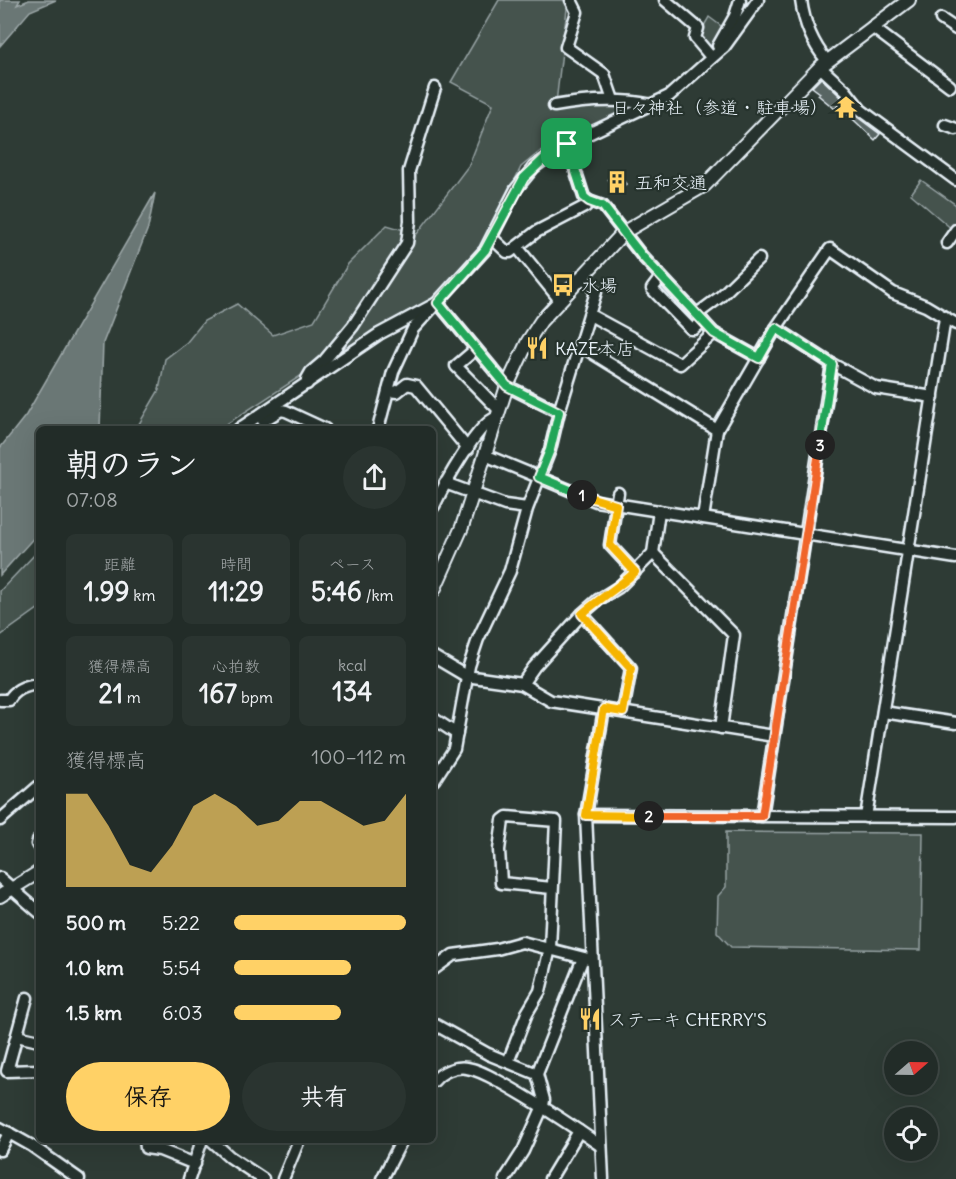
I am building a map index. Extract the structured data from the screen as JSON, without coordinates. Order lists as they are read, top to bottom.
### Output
{
  "places": {
    "temple": ["日々神社（参道・駐車場）"],
    "building": ["五和交通"],
    "bus stop": ["水場"],
    "restaurant": ["KAZE本店", "ステーキ CHERRY'S"]
  },
  "north": "right",
  "page": {
    "heading": ["朝のラン", "07:08"],
    "pins": ["3", "1", "2"],
    "stats": [
      ["距離", "1.99 km"],
      ["時間", "11:29"],
      ["ペース", "5:46 /km"],
      ["獲得標高", "21 m"],
      ["心拍数", "167 bpm"],
      ["kcal", "134"]
    ],
    "chart": ["獲得標高", "100–112 m"],
    "list": [
      {
        "name": "500 m",
        "note": "5:22"
      },
      {
        "name": "1.0 km",
        "note": "5:54"
      },
      {
        "name": "1.5 km",
        "note": "6:03"
      }
    ],
    "buttons": ["保存", "共有"]
  }
}
